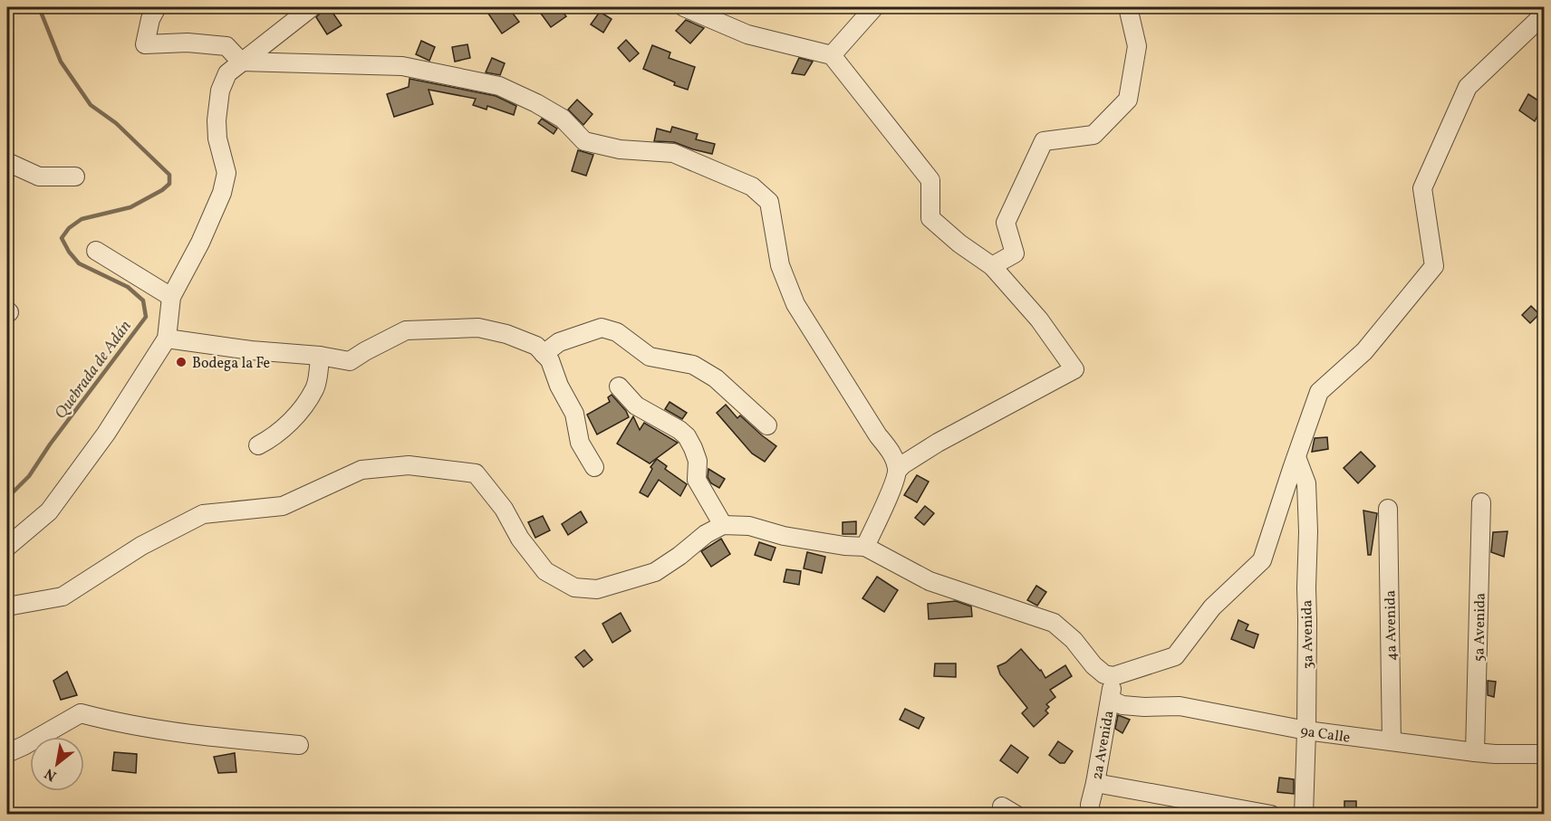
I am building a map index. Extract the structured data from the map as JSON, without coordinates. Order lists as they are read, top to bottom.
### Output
{
  "streets": {
    "street": [
      "4a Avenida",
      "5a Avenida",
      "3a Avenida",
      "9a Calle",
      "2a Avenida"
    ]
  },
  "crossings": [
    ["4a Avenida", "9a Calle"],
    ["5a Avenida", "9a Calle"],
    ["3a Avenida", "9a Calle"],
    ["9a Calle", "2a Avenida"]
  ],
  "water": ["Quebrada de Adán"],
  "places": ["Bodega la Fe"],
  "north": "bottom left"
}
